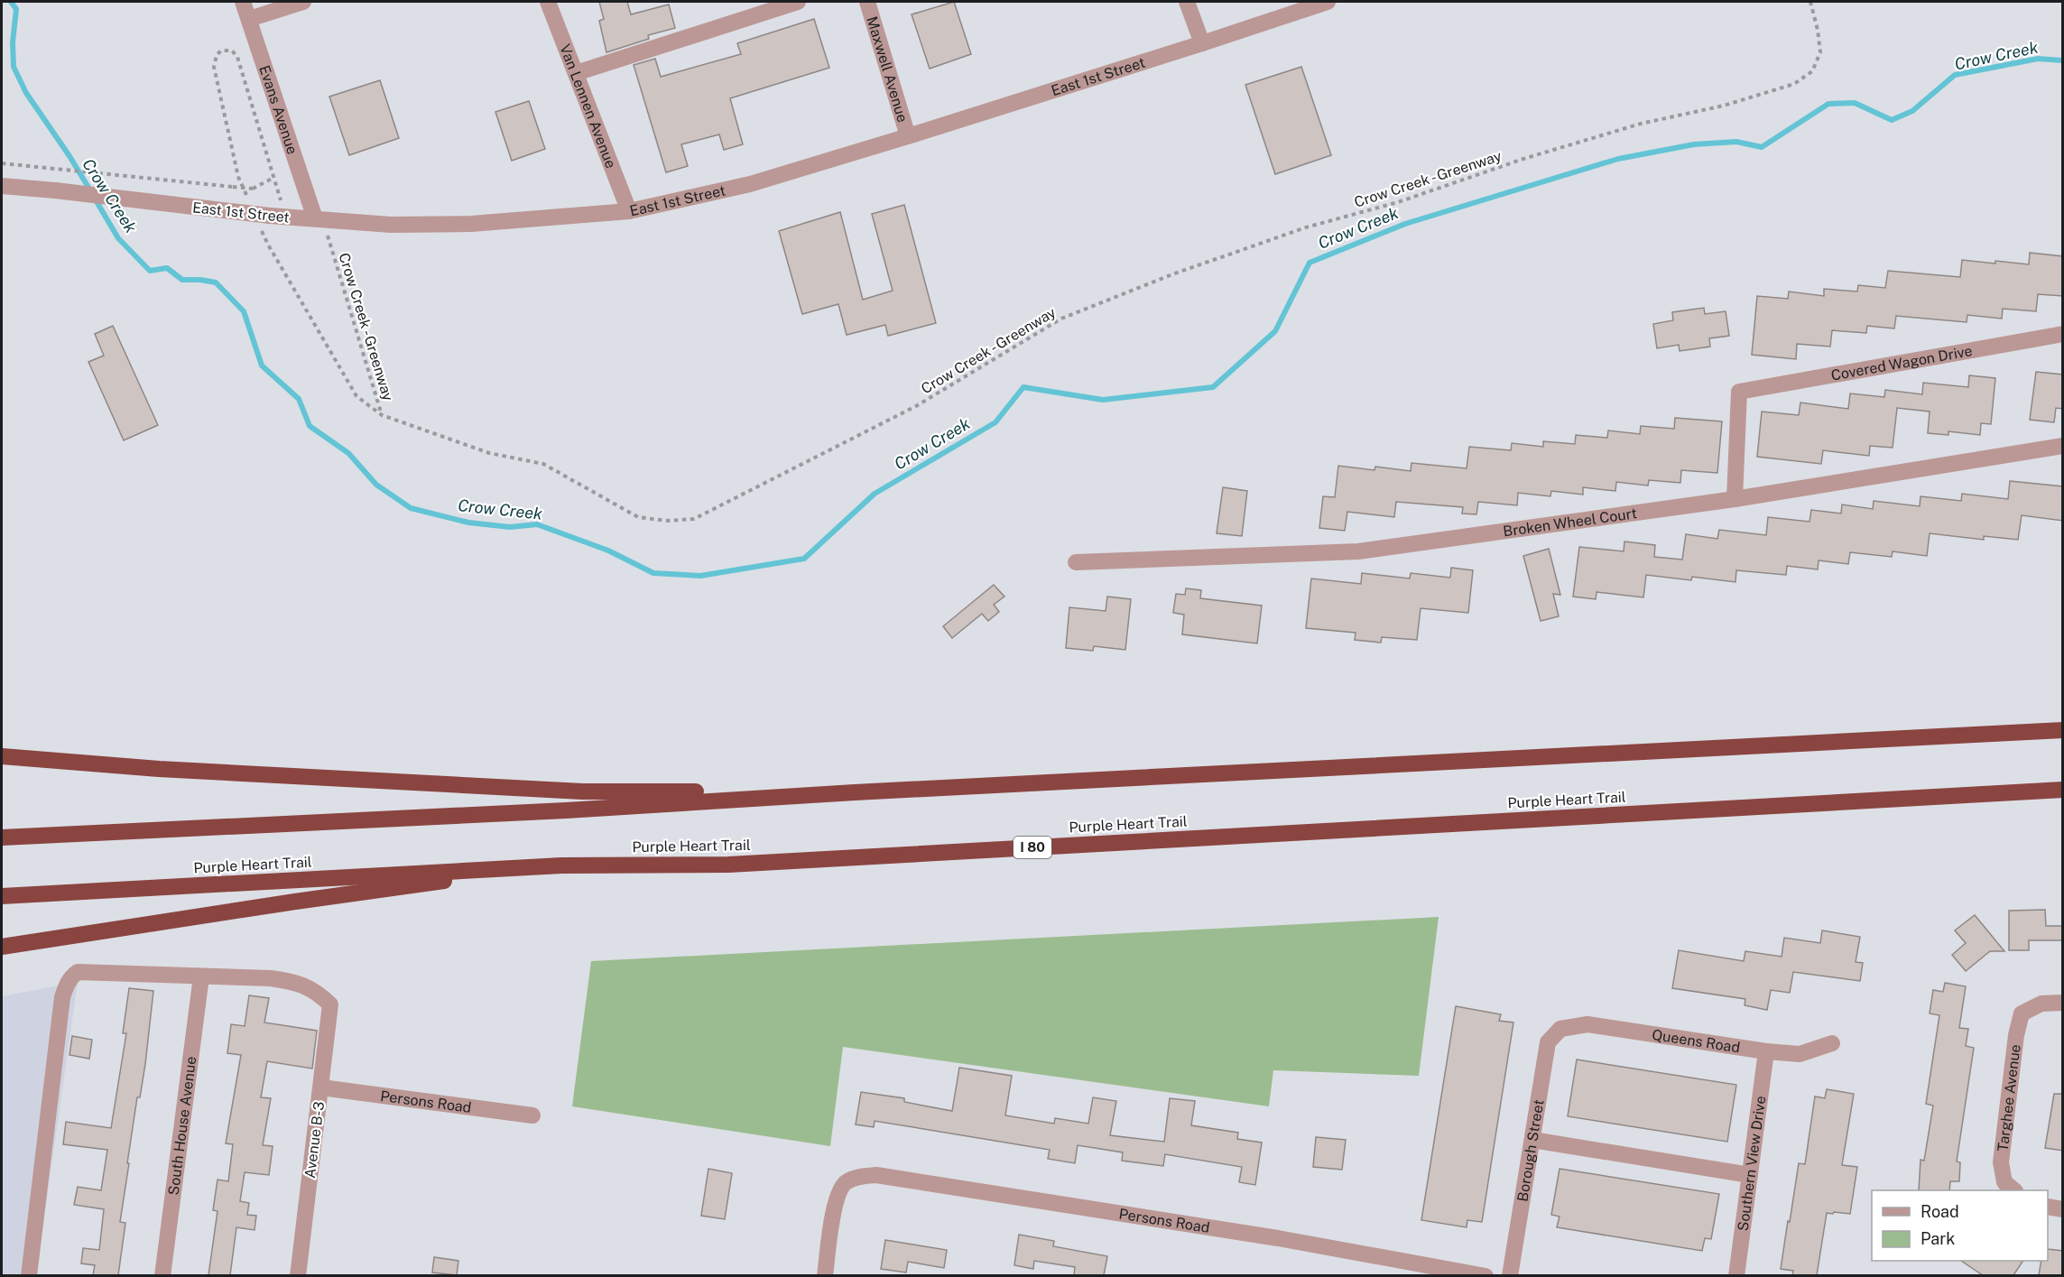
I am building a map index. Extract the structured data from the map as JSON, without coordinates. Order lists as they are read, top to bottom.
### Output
{
  "streets": {
    "highway": ["Purple Heart Trail", "I 80"],
    "street": [
      "Maxwell Avenue",
      "East 1st Street",
      "Van Lennen Avenue",
      "Evans Avenue",
      "Covered Wagon Drive",
      "Broken Wheel Court",
      "Queens Road",
      "Targhee Avenue",
      "Persons Road",
      "South House Avenue",
      "Avenue B-3",
      "Borough Street",
      "Southern View Drive"
    ],
    "path": ["Crow Creek - Greenway"]
  },
  "crossings": [
    ["Maxwell Avenue", "East 1st Street"],
    ["East 1st Street", "Van Lennen Avenue"],
    ["East 1st Street", "Evans Avenue"],
    ["East 1st Street", "Crow Creek - Greenway"],
    ["Evans Avenue", "Crow Creek - Greenway"],
    ["Covered Wagon Drive", "Broken Wheel Court"],
    ["Queens Road", "Borough Street"],
    ["Queens Road", "Southern View Drive"],
    ["Persons Road", "Avenue B-3"],
    ["South House Avenue", "Avenue B-3"]
  ],
  "water": ["Crow Creek"],
  "legend": ["Road", "Park"]
}
